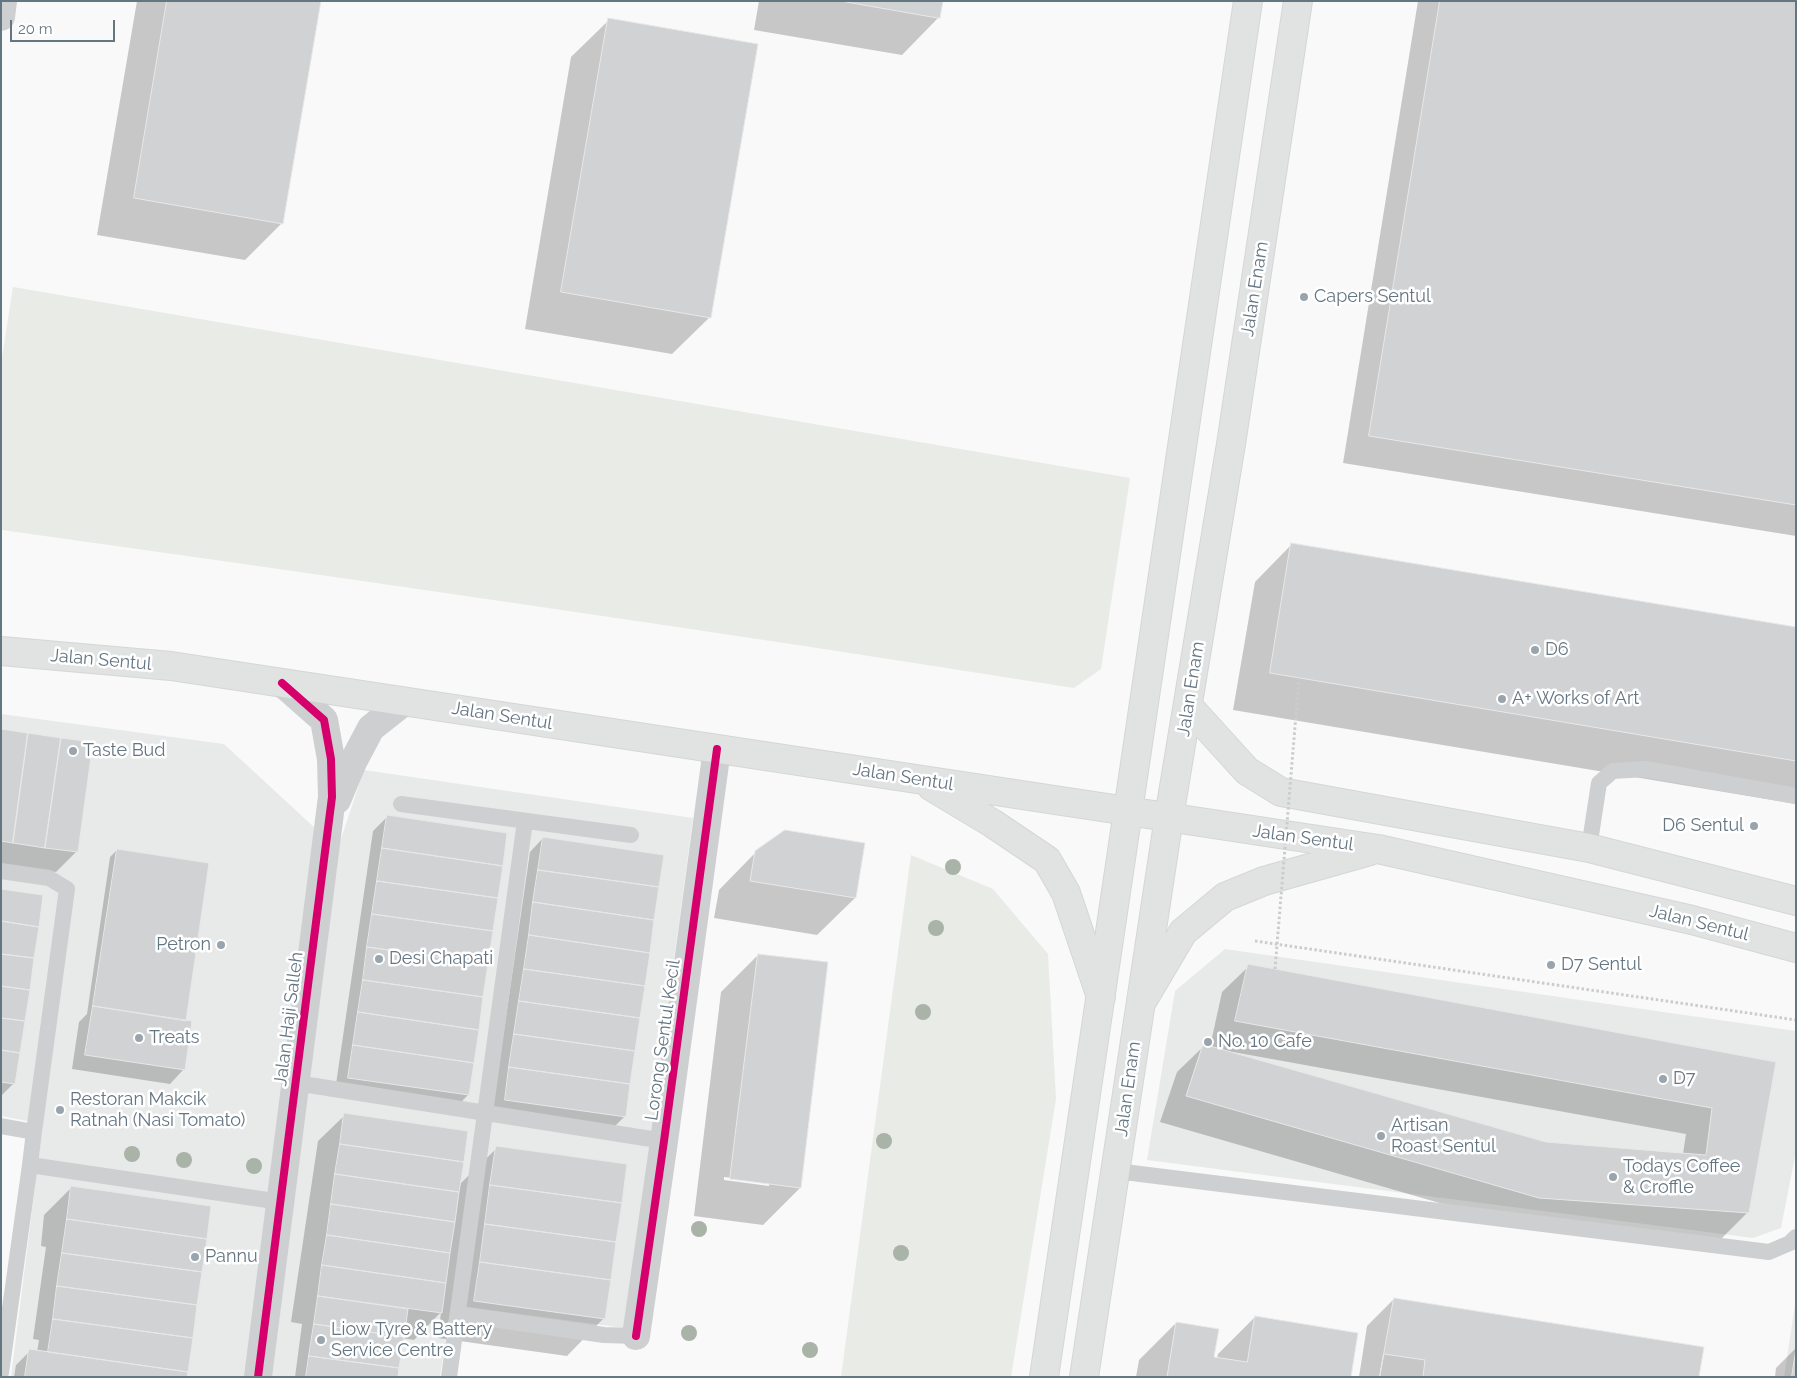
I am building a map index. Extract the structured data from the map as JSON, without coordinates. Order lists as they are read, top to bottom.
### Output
{
  "streets": {
    "main road": ["Jalan Enam", "Jalan Sentul"],
    "street": ["Jalan Haji Salleh", "Lorong Sentul Kecil"]
  },
  "crossings": [
    ["Jalan Enam", "Jalan Sentul"],
    ["Jalan Sentul", "Jalan Haji Salleh"],
    ["Jalan Sentul", "Lorong Sentul Kecil"]
  ],
  "places": [
    "Capers Sentul",
    "D6",
    "A+ Works of Art",
    "Taste Bud",
    "D6 Sentul",
    "Petron",
    "Desi Chapati",
    "D7 Sentul",
    "Treats",
    "No. 10 Cafe",
    "D7",
    "Restoran Makcik Ratnah (Nasi Tomato)",
    "Artisan Roast Sentul",
    "Todays Coffee & Croffle",
    "Pannu",
    "Liow Tyre & Battery Service Centre"
  ],
  "scale_bar": "20 m"
}
